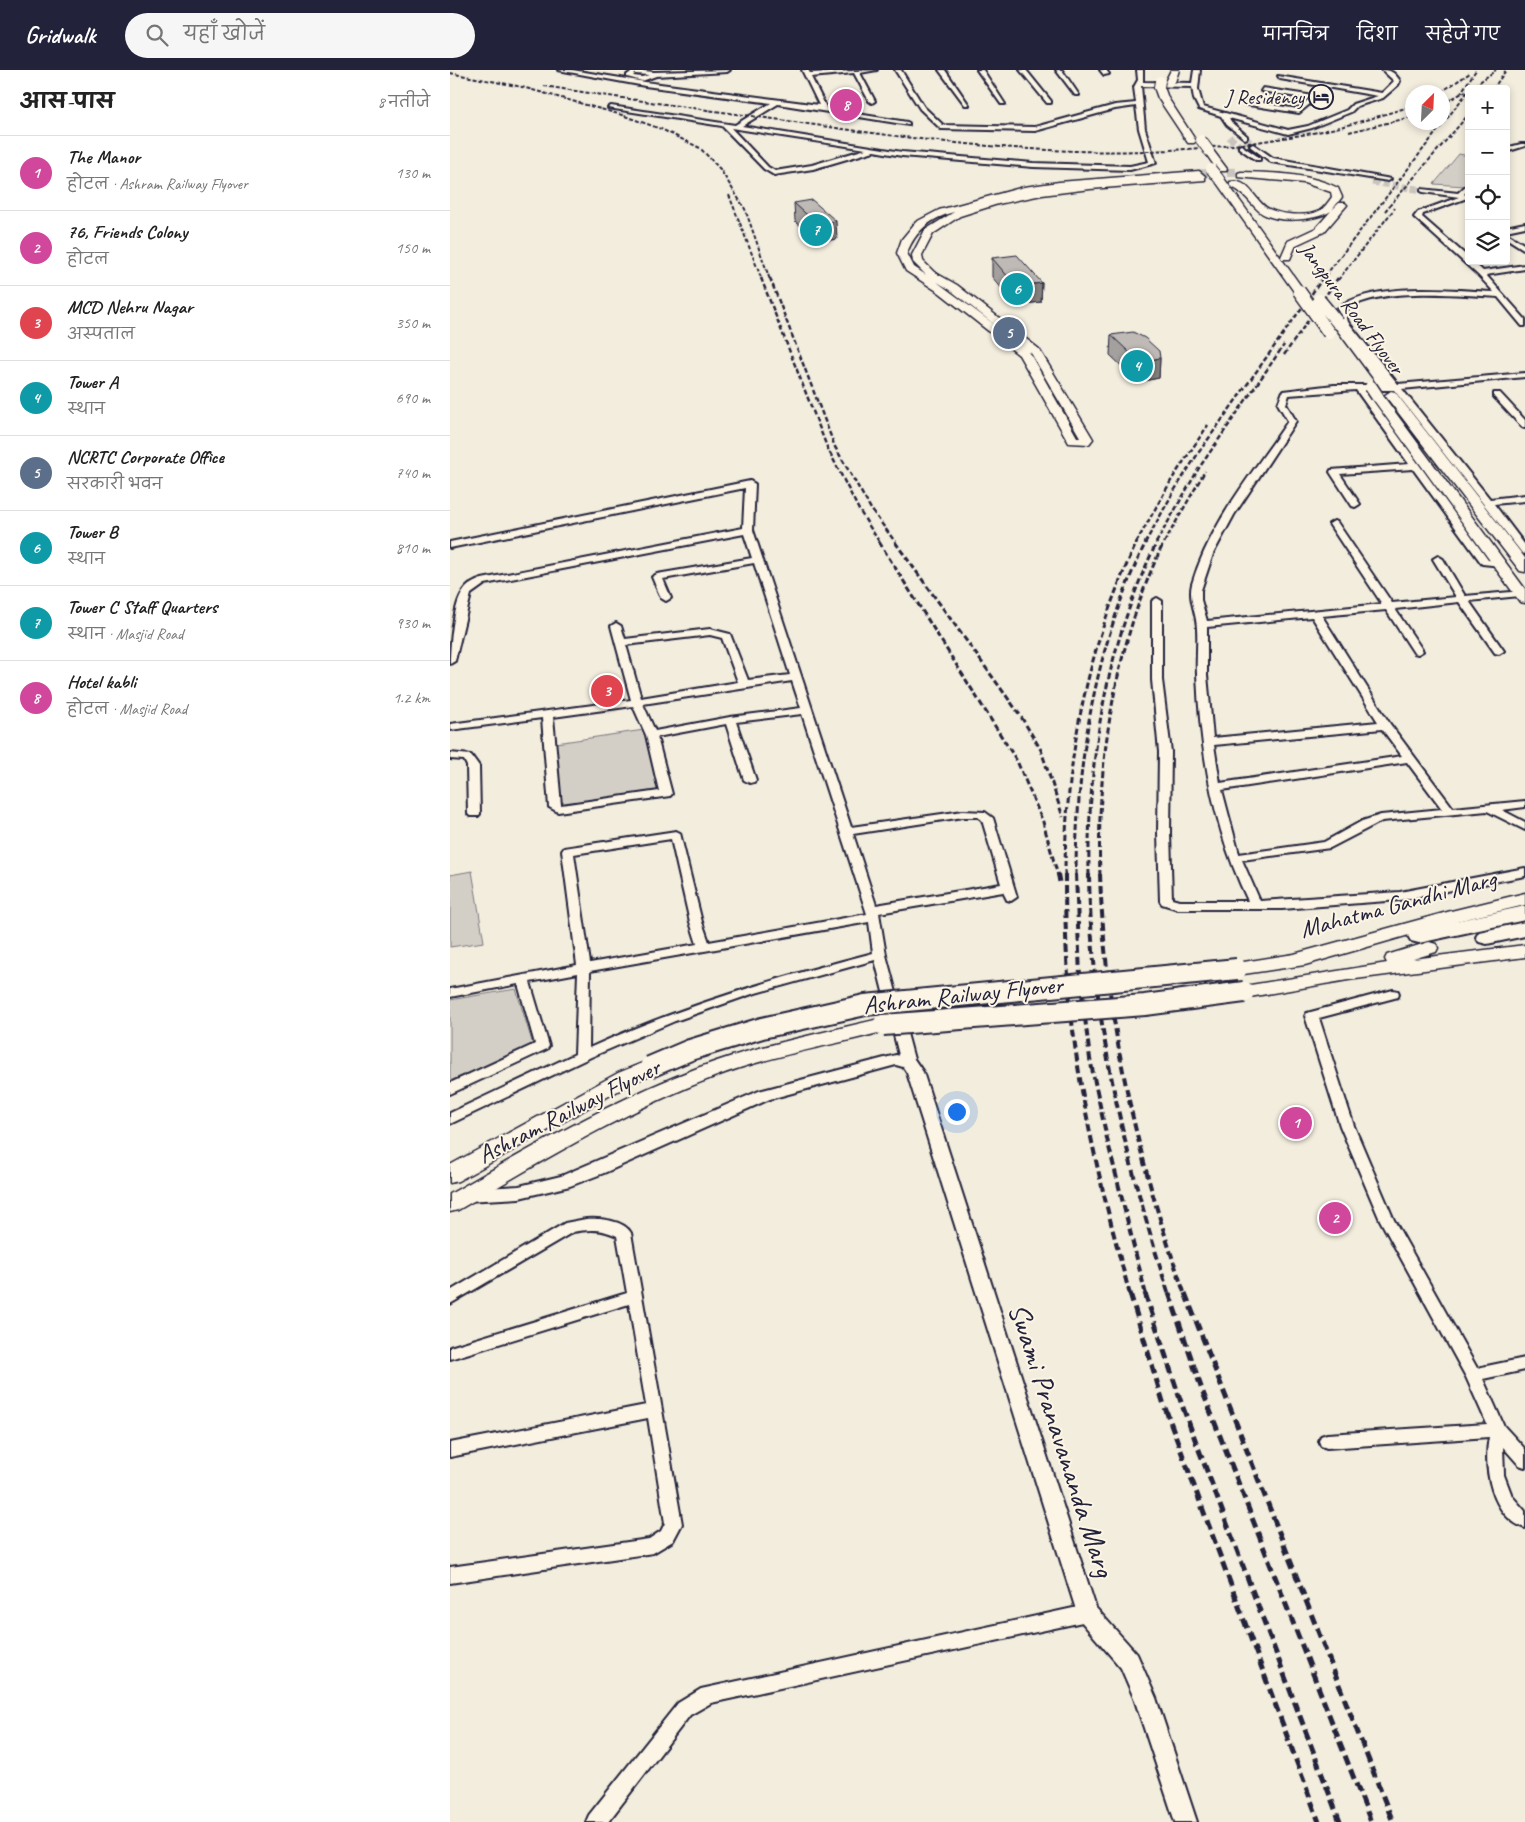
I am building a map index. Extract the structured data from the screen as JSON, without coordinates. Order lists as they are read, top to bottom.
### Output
{
  "streets": {
    "main road": ["Jangpura Road Flyover", "Mahatma Gandhi Marg", "Ashram Railway Flyover"],
    "street": ["Swami Pranavananda Marg"]
  },
  "crossings": [
    ["Mahatma Gandhi Marg", "Ashram Railway Flyover"]
  ],
  "places": {
    "hotel": ["J Residency"]
  },
  "north": "top right",
  "page": {
    "header": "Gridwalk",
    "search": "यहाँ खोजें",
    "nav": ["मानचित्र", "दिशा", "सहेजे गए"],
    "heading": ["आस-पास", "8 नतीजे"],
    "map_buttons": ["+", "−"],
    "pins": [
      "8",
      "7",
      "6",
      "5",
      "4",
      "3",
      "1",
      "2"
    ],
    "list": [
      {
        "mark": "1",
        "name": "The Manor",
        "note": "होटल · Ashram Railway Flyover",
        "value": "130 m"
      },
      {
        "mark": "2",
        "name": "76, Friends Colony",
        "note": "होटल",
        "value": "150 m"
      },
      {
        "mark": "3",
        "name": "MCD Nehru Nagar",
        "note": "अस्पताल",
        "value": "350 m"
      },
      {
        "mark": "4",
        "name": "Tower A",
        "note": "स्थान",
        "value": "690 m"
      },
      {
        "mark": "5",
        "name": "NCRTC Corporate Office",
        "note": "सरकारी भवन",
        "value": "740 m"
      },
      {
        "mark": "6",
        "name": "Tower B",
        "note": "स्थान",
        "value": "810 m"
      },
      {
        "mark": "7",
        "name": "Tower C Staff Quarters",
        "note": "स्थान · Masjid Road",
        "value": "930 m"
      },
      {
        "mark": "8",
        "name": "Hotel kabli",
        "note": "होटल · Masjid Road",
        "value": "1.2 km"
      }
    ]
  }
}
